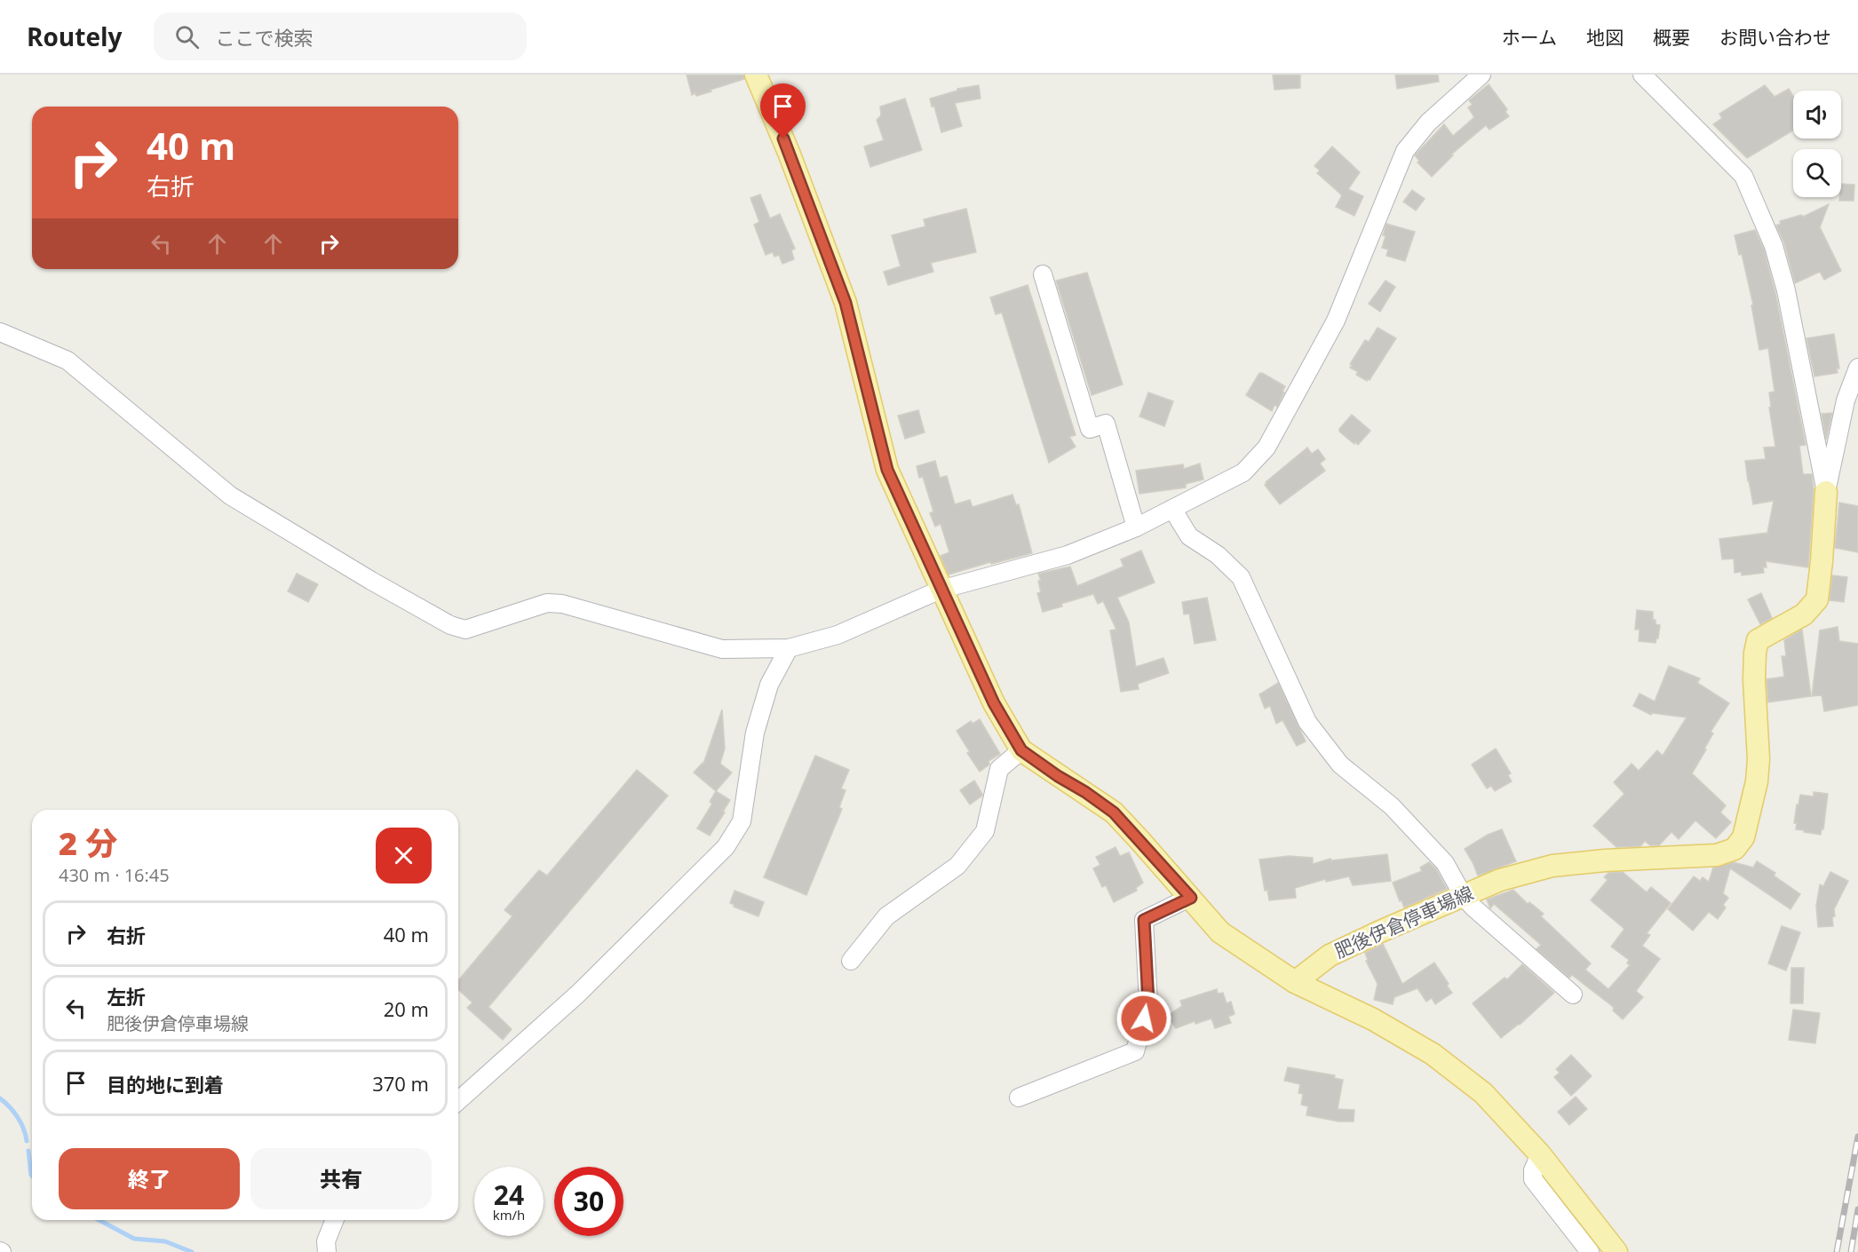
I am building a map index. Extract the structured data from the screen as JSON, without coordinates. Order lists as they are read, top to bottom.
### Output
{
  "streets": {
    "main road": ["肥後伊倉停車場線"]
  },
  "page": {
    "header": "Routely",
    "search": "ここで検索",
    "nav": [
      "ホーム",
      "地図",
      "概要",
      "お問い合わせ"
    ],
    "turn": ["40 m", "右折"],
    "heading": ["2 分", "430 m · 16:45"],
    "list": [
      {
        "name": "右折",
        "value": "40 m"
      },
      {
        "name": "左折",
        "note": "肥後伊倉停車場線",
        "value": "20 m"
      },
      {
        "name": "目的地に到着",
        "value": "370 m"
      }
    ],
    "buttons": ["終了", "共有"],
    "speed": "24 km/h",
    "limit": "30"
  }
}
